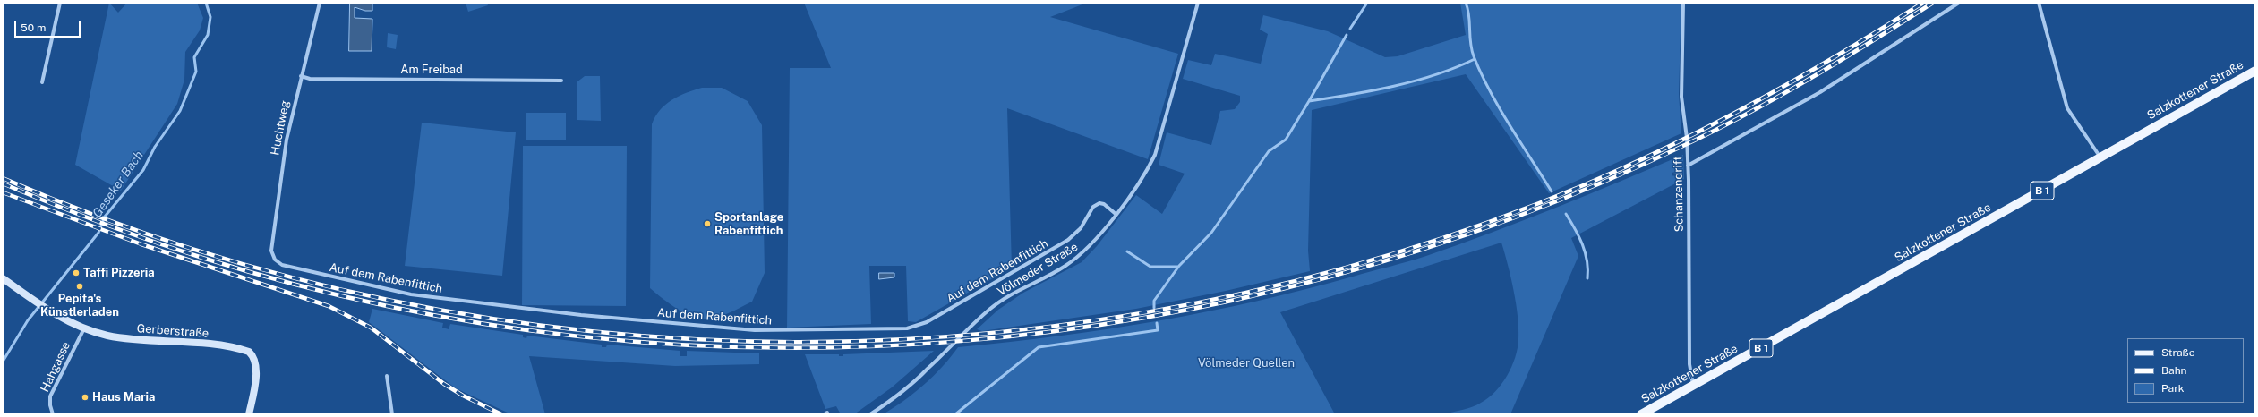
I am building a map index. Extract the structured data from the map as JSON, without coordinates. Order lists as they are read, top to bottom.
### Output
{
  "streets": {
    "main road": ["Salzkottener Straße", "B 1"],
    "street": [
      "Am Freibad",
      "Huchtweg",
      "Schanzendrift",
      "Völmeder Straße",
      "Auf dem Rabenfittich",
      "Gerberstraße",
      "Hahgasse"
    ]
  },
  "crossings": [
    ["Am Freibad", "Huchtweg"],
    ["Salzkottener Straße", "Schanzendrift"],
    ["Huchtweg", "Auf dem Rabenfittich"],
    ["Völmeder Straße", "Auf dem Rabenfittich"],
    ["Gerberstraße", "Hahgasse"]
  ],
  "water": ["Geseker Bach"],
  "parks": ["Völmeder Quellen"],
  "places": [
    "Sportanlage Rabenfittich",
    "Taffi Pizzeria",
    "Pepita's Künstlerladen",
    "Haus Maria"
  ],
  "legend": ["Straße", "Bahn", "Park"],
  "scale_bar": "50 m"
}
